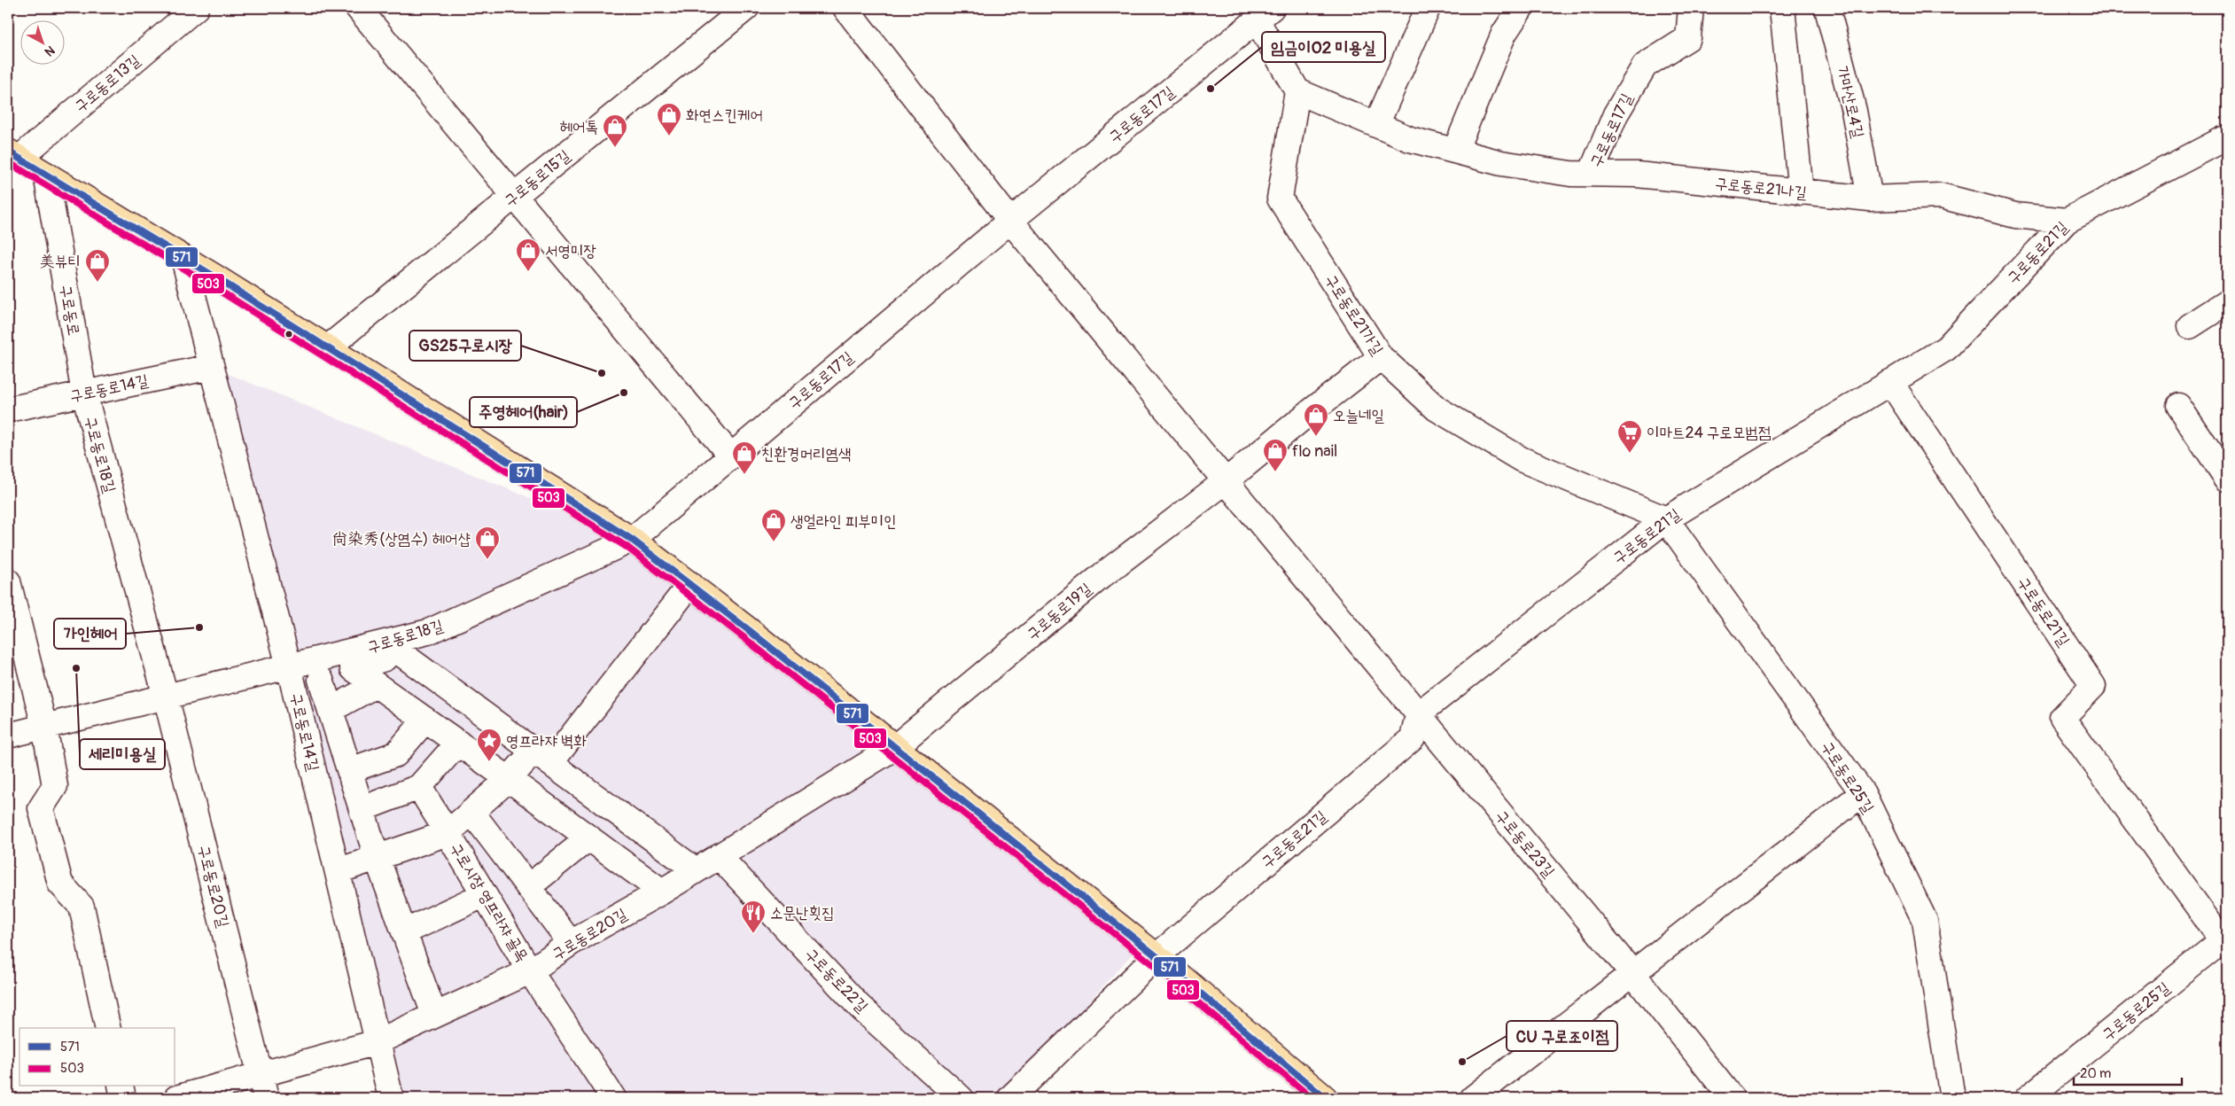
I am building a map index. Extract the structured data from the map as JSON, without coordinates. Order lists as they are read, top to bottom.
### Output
{
  "streets": {
    "street": [
      "구로동로13길",
      "가마산로4길",
      "구로동로17길",
      "구로동로15길",
      "구로동로21나길",
      "구로동로21길",
      "구로동로",
      "구로동로21가길",
      "구로동로14길",
      "구로동로18길",
      "구로동로19길",
      "구로동로25길",
      "구로동로23길",
      "구로동로20길",
      "구로시장 영프라쟈 골목",
      "구로동로22길"
    ]
  },
  "crossings": [
    ["가마산로4길", "구로동로21나길"],
    ["구로동로17길", "구로동로21나길"],
    ["구로동로17길", "구로동로18길"],
    ["구로동로21나길", "구로동로21길"],
    ["구로동로21나길", "구로동로21가길"],
    ["구로동로21길", "구로동로21가길"],
    ["구로동로21길", "구로동로25길"],
    ["구로동로21길", "구로동로23길"],
    ["구로동로", "구로동로14길"],
    ["구로동로", "구로동로18길"],
    ["구로동로21가길", "구로동로19길"],
    ["구로동로21가길", "구로동로25길"],
    ["구로동로14길", "구로동로18길"],
    ["구로동로14길", "구로동로20길"],
    ["구로동로14길", "구로시장 영프라쟈 골목"],
    ["구로동로18길", "구로동로20길"],
    ["구로동로19길", "구로동로20길"],
    ["구로동로20길", "구로시장 영프라쟈 골목"],
    ["구로동로20길", "구로동로22길"]
  ],
  "places": {
    "other": [
      "임금이O2 미용실",
      "GS25구로시장",
      "주영헤어(hair)",
      "가인헤어",
      "세리미용실",
      "CU 구로조이점"
    ],
    "shop": [
      "화연스킨케어",
      "헤어톡",
      "서영미장",
      "美뷰티",
      "오늘네일",
      "flo nail",
      "친환경머리염색",
      "생얼라인 피부미인",
      "尙染秀(상염수) 헤어샵"
    ],
    "supermarket": ["이마트24 구로모범점"],
    "place": ["영프라쟈 벽화"],
    "restaurant": ["소문난횟집"]
  },
  "lines": ["transit line 571", "transit line 503"],
  "legend": ["571", "503"],
  "scale_bar": "20 m",
  "north": "bottom right"
}
